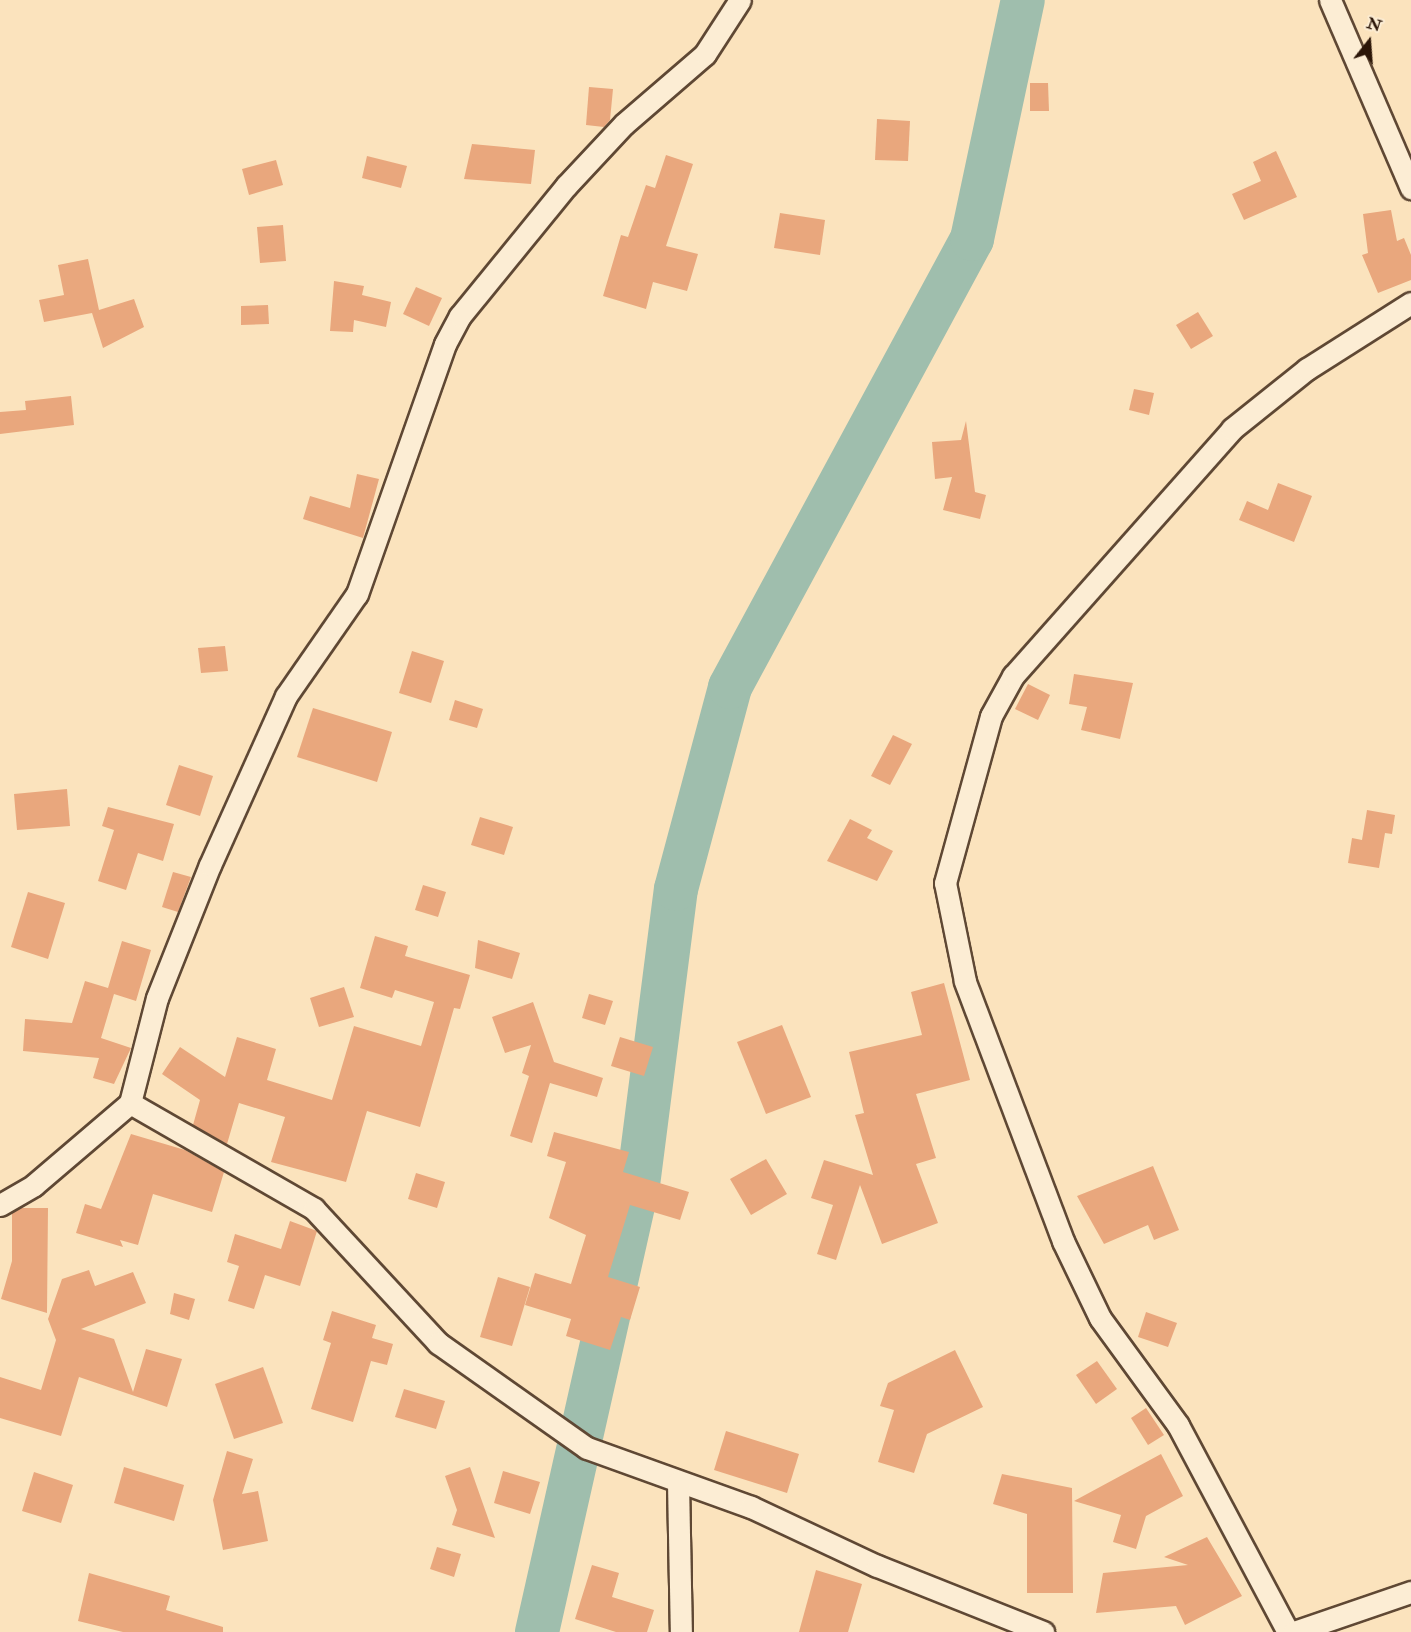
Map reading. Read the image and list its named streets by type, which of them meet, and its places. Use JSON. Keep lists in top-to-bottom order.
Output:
{
  "north": "top"
}
